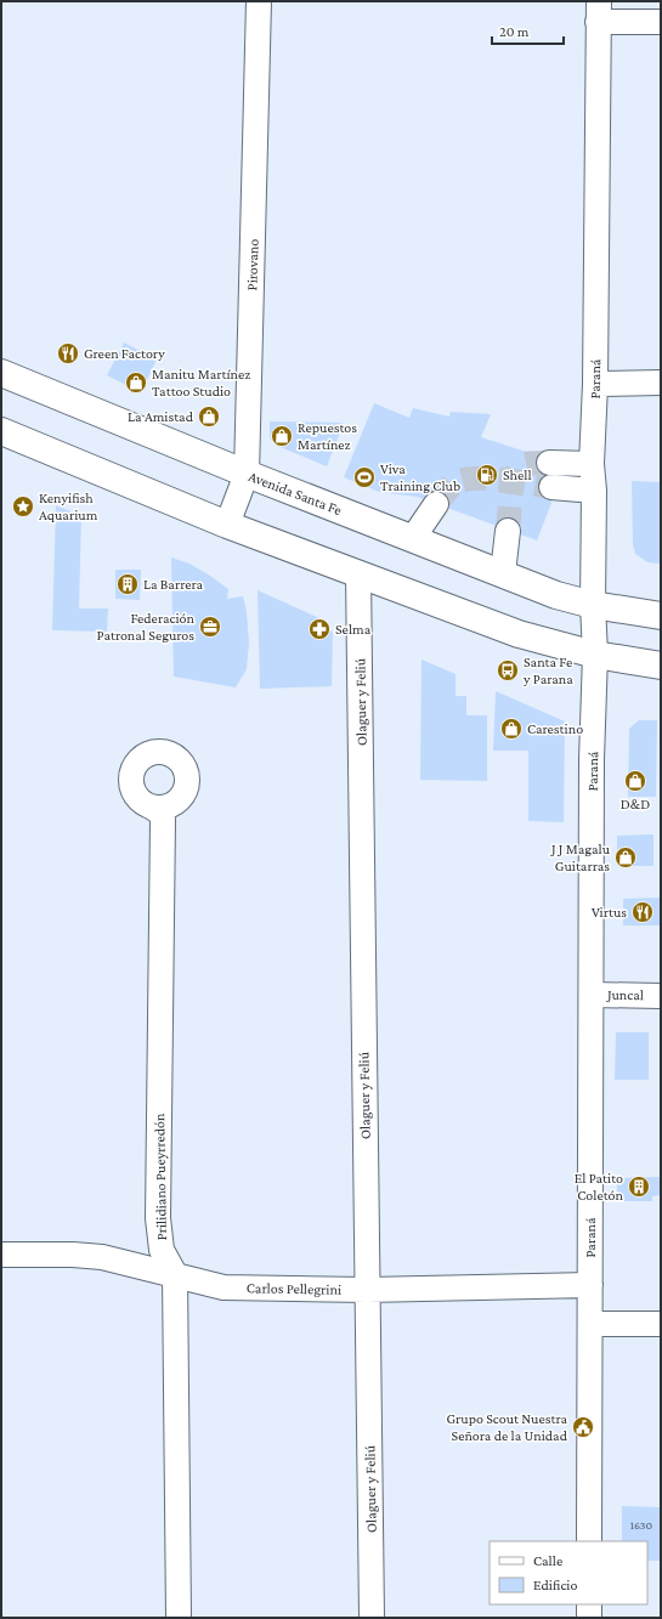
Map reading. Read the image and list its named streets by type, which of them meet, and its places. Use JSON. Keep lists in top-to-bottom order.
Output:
{
  "streets": {
    "main road": ["Avenida Santa Fe"],
    "street": [
      "Pirovano",
      "Paraná",
      "Olaguer y Feliú",
      "Juncal",
      "Prilidiano Pueyrredón",
      "Carlos Pellegrini"
    ]
  },
  "crossings": [
    ["Pirovano", "Avenida Santa Fe"],
    ["Paraná", "Avenida Santa Fe"],
    ["Paraná", "Juncal"],
    ["Paraná", "Carlos Pellegrini"],
    ["Olaguer y Feliú", "Carlos Pellegrini"],
    ["Prilidiano Pueyrredón", "Carlos Pellegrini"]
  ],
  "places": {
    "restaurant": ["Green Factory", "Virtus"],
    "shop": [
      "Manitu Martínez Tattoo Studio",
      "La Amistad",
      "Repuestos Martínez",
      "Carestino",
      "D&D",
      "J J Magalu Guitarras"
    ],
    "fuel station": ["Shell"],
    "sports": ["Viva Training Club"],
    "place": ["Kenyifish Aquarium"],
    "building": ["La Barrera", "El Patito Coletón"],
    "office": ["Federación Patronal Seguros"],
    "pharmacy": ["Selma"],
    "bus stop": ["Santa Fe y Parana"],
    "public building": ["Grupo Scout Nuestra Señora de la Unidad"]
  },
  "house_numbers": ["1630"],
  "legend": ["Calle", "Edificio"],
  "scale_bar": "20 m"
}
